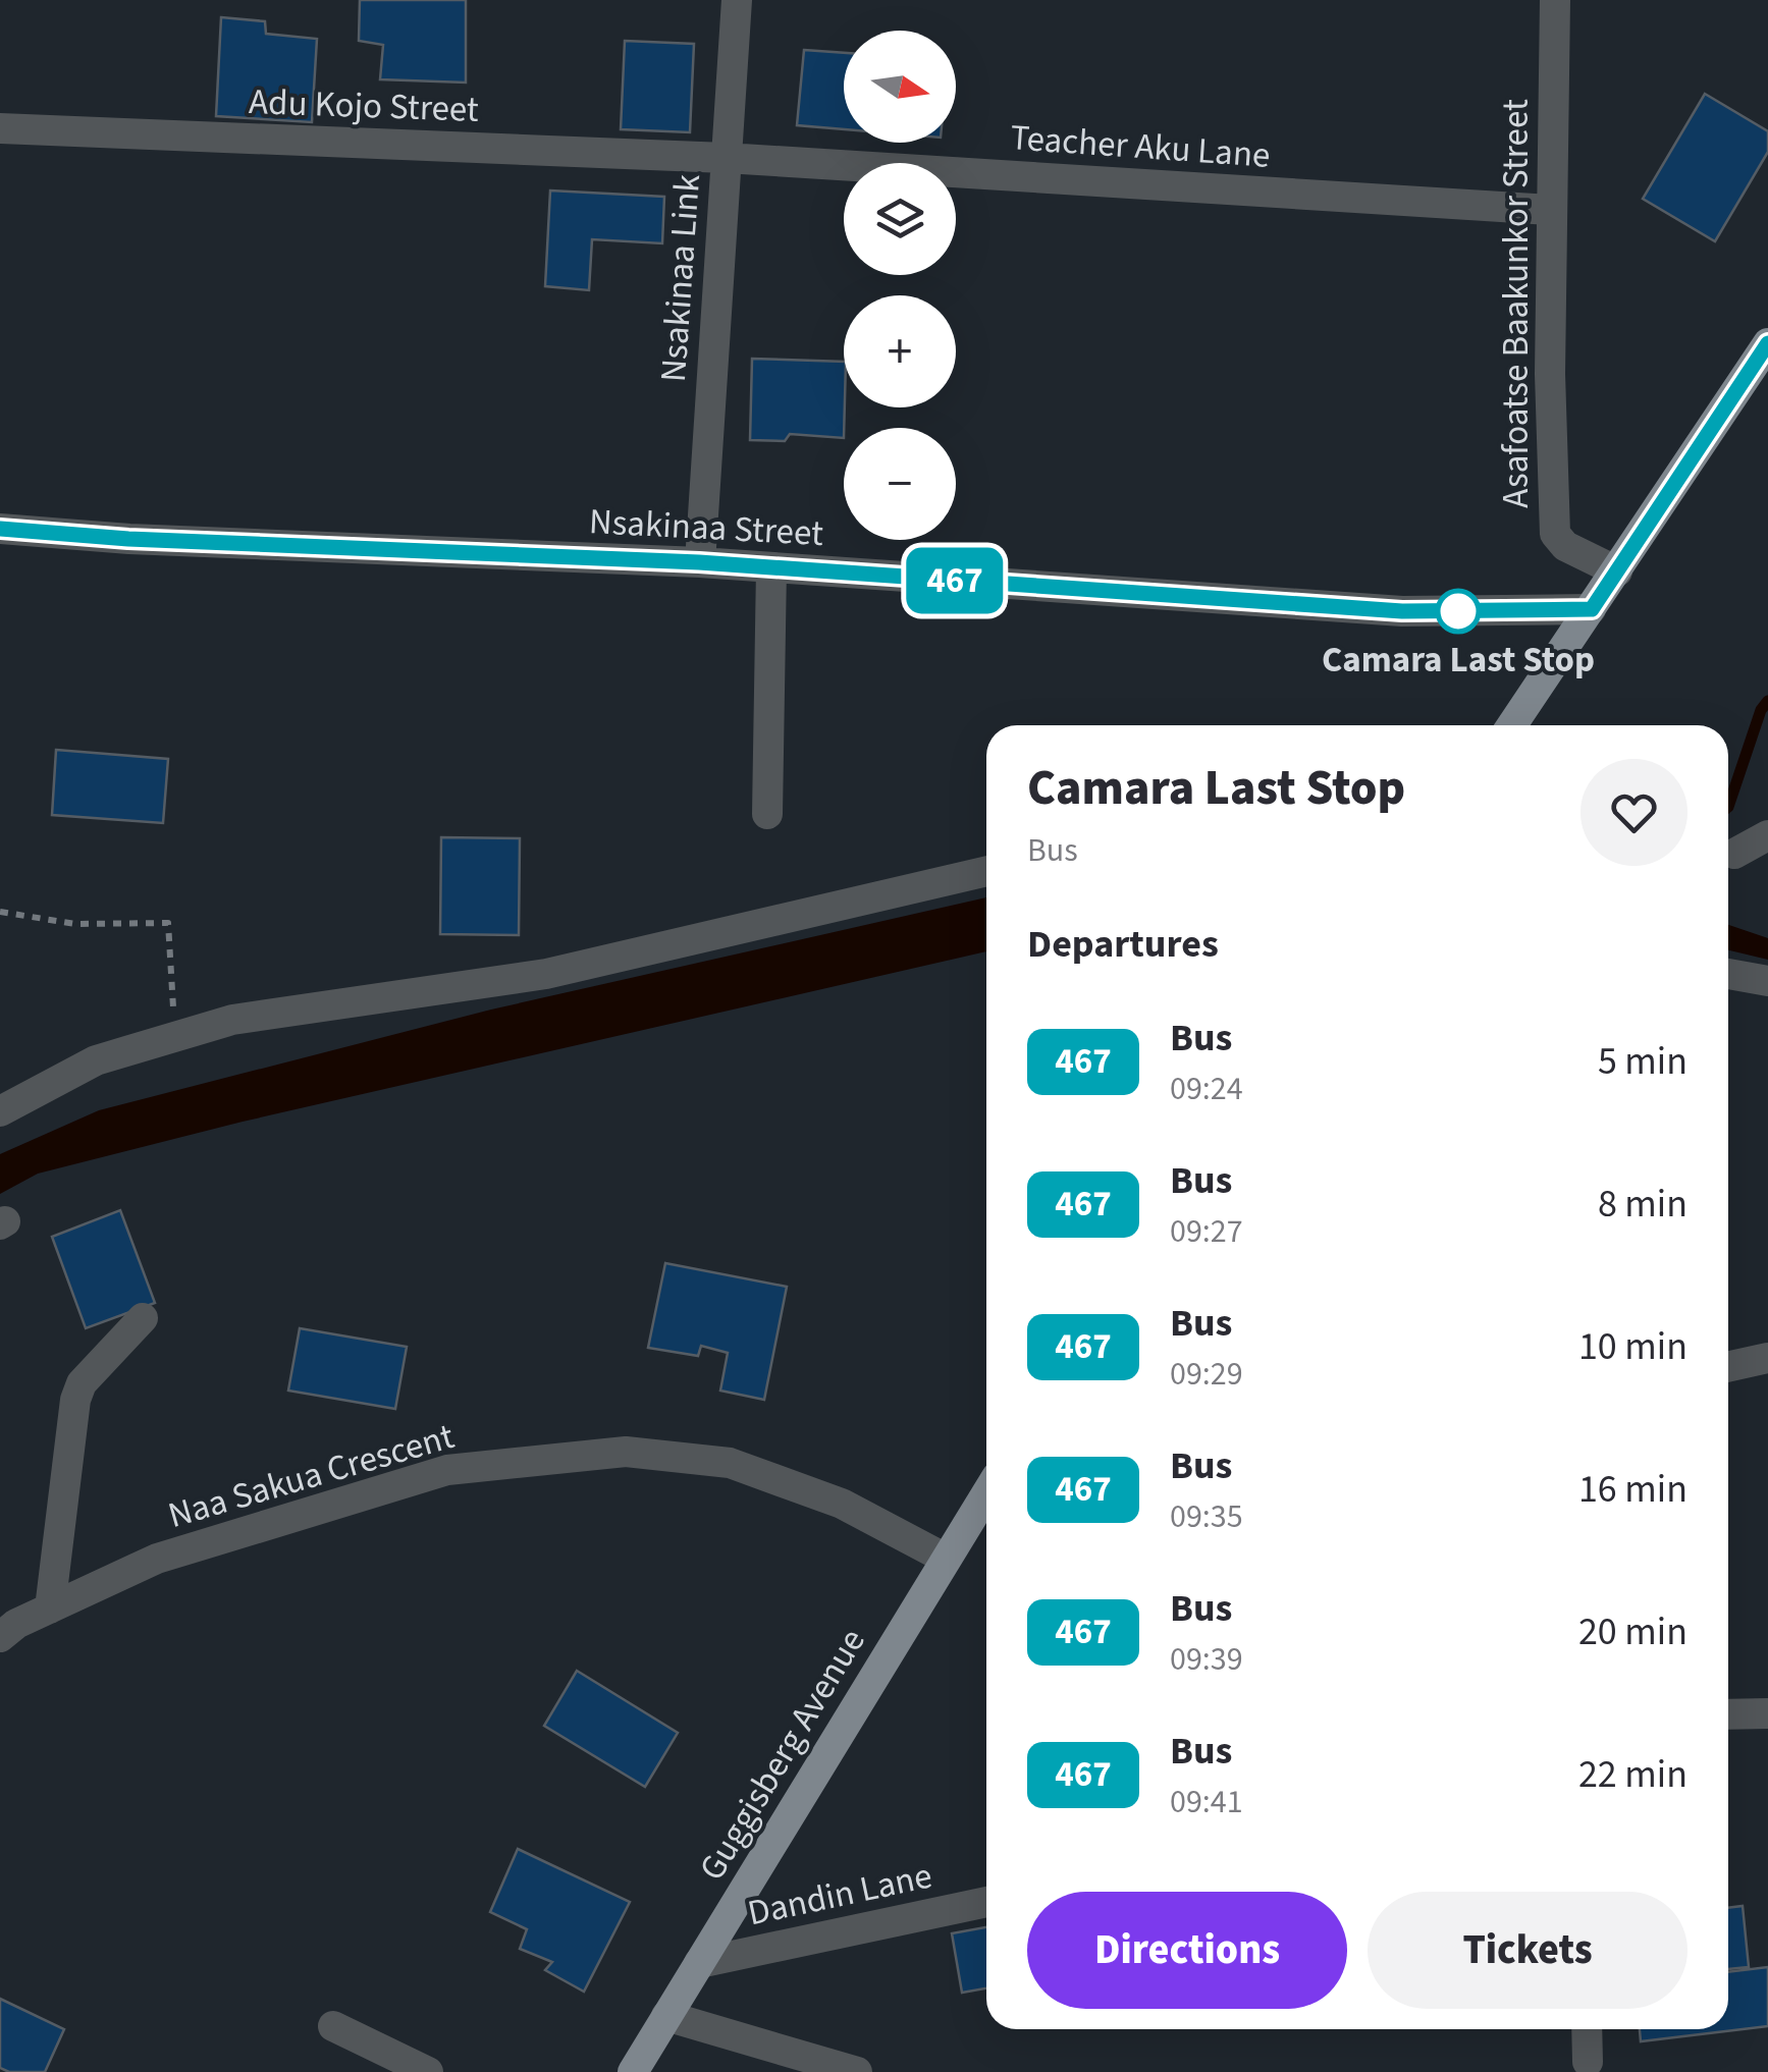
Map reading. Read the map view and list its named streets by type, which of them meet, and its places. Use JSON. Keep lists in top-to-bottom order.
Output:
{
  "streets": {
    "main road": ["Guggisberg Avenue"],
    "street": [
      "Adu Kojo Street",
      "Teacher Aku Lane",
      "Nsakinaa Link",
      "Asafoatse Baakunkor Street",
      "Nsakinaa Street",
      "Naa Sakua Crescent",
      "Dandin Lane"
    ]
  },
  "crossings": [
    ["Adu Kojo Street", "Teacher Aku Lane"],
    ["Adu Kojo Street", "Nsakinaa Link"],
    ["Teacher Aku Lane", "Nsakinaa Link"],
    ["Teacher Aku Lane", "Asafoatse Baakunkor Street"],
    ["Nsakinaa Link", "Nsakinaa Street"],
    ["Naa Sakua Crescent", "Guggisberg Avenue"],
    ["Guggisberg Avenue", "Dandin Lane"]
  ],
  "places": ["Camara Last Stop"],
  "lines": ["bus line 467"],
  "north": "right",
  "page": {
    "on_map": "467",
    "map_buttons": ["+", "−"],
    "heading": [
      ["Camara Last Stop", "Bus"],
      "Departures"
    ],
    "list": [
      {
        "mark": "467",
        "name": "Bus",
        "note": "09:24",
        "value": "5 min"
      },
      {
        "mark": "467",
        "name": "Bus",
        "note": "09:27",
        "value": "8 min"
      },
      {
        "mark": "467",
        "name": "Bus",
        "note": "09:29",
        "value": "10 min"
      },
      {
        "mark": "467",
        "name": "Bus",
        "note": "09:35",
        "value": "16 min"
      },
      {
        "mark": "467",
        "name": "Bus",
        "note": "09:39",
        "value": "20 min"
      },
      {
        "mark": "467",
        "name": "Bus",
        "note": "09:41",
        "value": "22 min"
      }
    ],
    "buttons": ["Directions", "Tickets"]
  }
}
